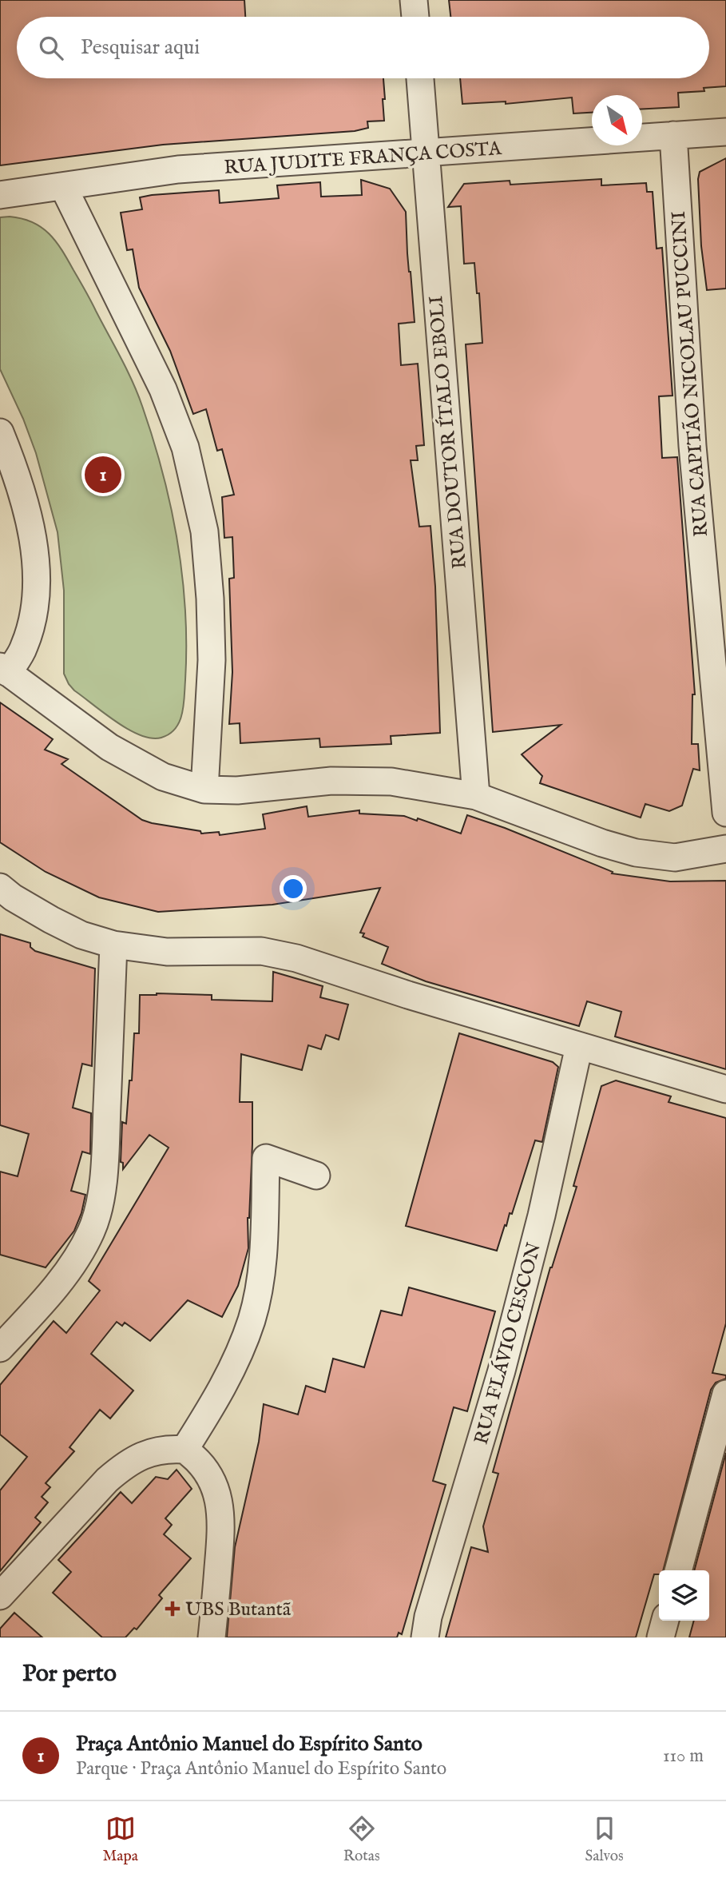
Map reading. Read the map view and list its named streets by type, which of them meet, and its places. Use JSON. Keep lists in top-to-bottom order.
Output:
{
  "streets": {
    "street": [
      "RUA JUDITE FRANÇA COSTA",
      "RUA CAPITÃO NICOLAU PUCCINI",
      "RUA DOUTOR ÍTALO EBOLI",
      "RUA FLÁVIO CESCON"
    ]
  },
  "crossings": [
    ["RUA JUDITE FRANÇA COSTA", "RUA CAPITÃO NICOLAU PUCCINI"],
    ["RUA JUDITE FRANÇA COSTA", "RUA DOUTOR ÍTALO EBOLI"]
  ],
  "places": {
    "health": ["UBS Butantã"]
  },
  "north": "bottom right",
  "page": {
    "search": "Pesquisar aqui",
    "pins": "1",
    "heading": "Por perto",
    "list": [
      {
        "mark": "1",
        "name": "Praça Antônio Manuel do Espírito Santo",
        "note": "Parque · Praça Antônio Manuel do Espírito Santo",
        "value": "110 m"
      }
    ],
    "nav": ["Mapa", "Rotas", "Salvos"]
  }
}
